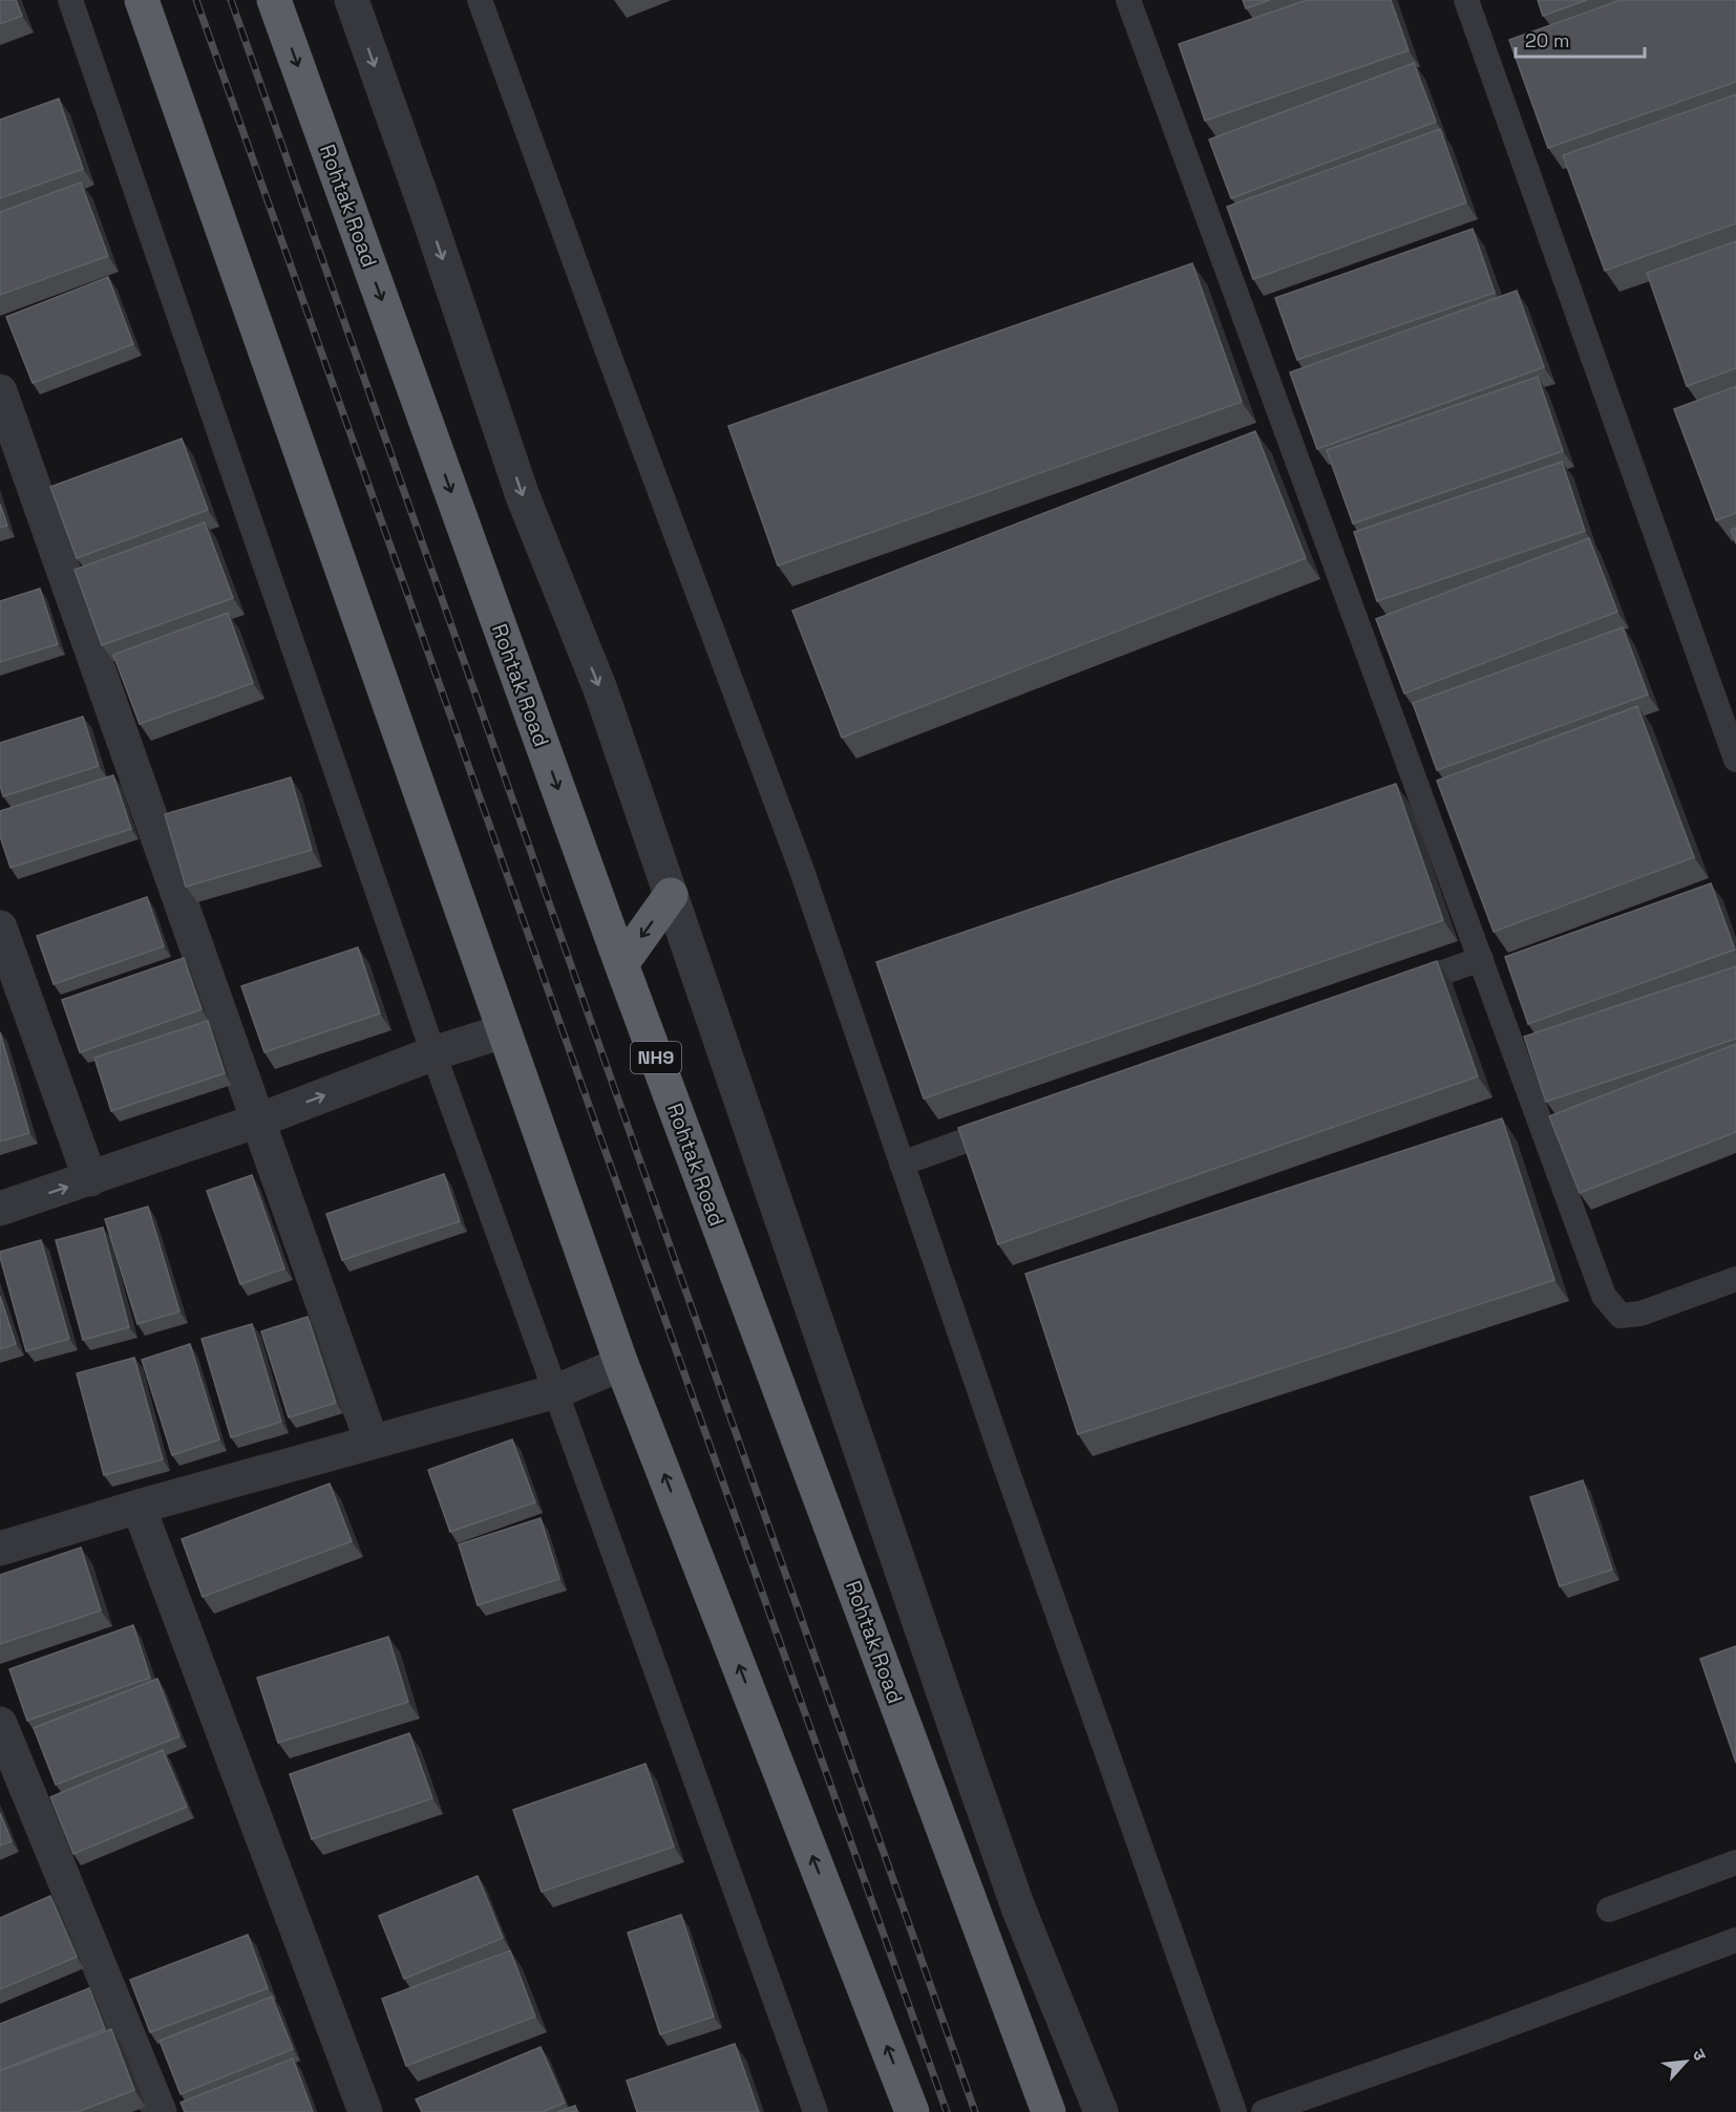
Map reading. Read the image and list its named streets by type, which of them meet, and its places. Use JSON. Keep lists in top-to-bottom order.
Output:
{
  "streets": {
    "highway": ["Rohtak Road", "NH9"]
  },
  "scale_bar": "20 m",
  "north": "top right"
}
